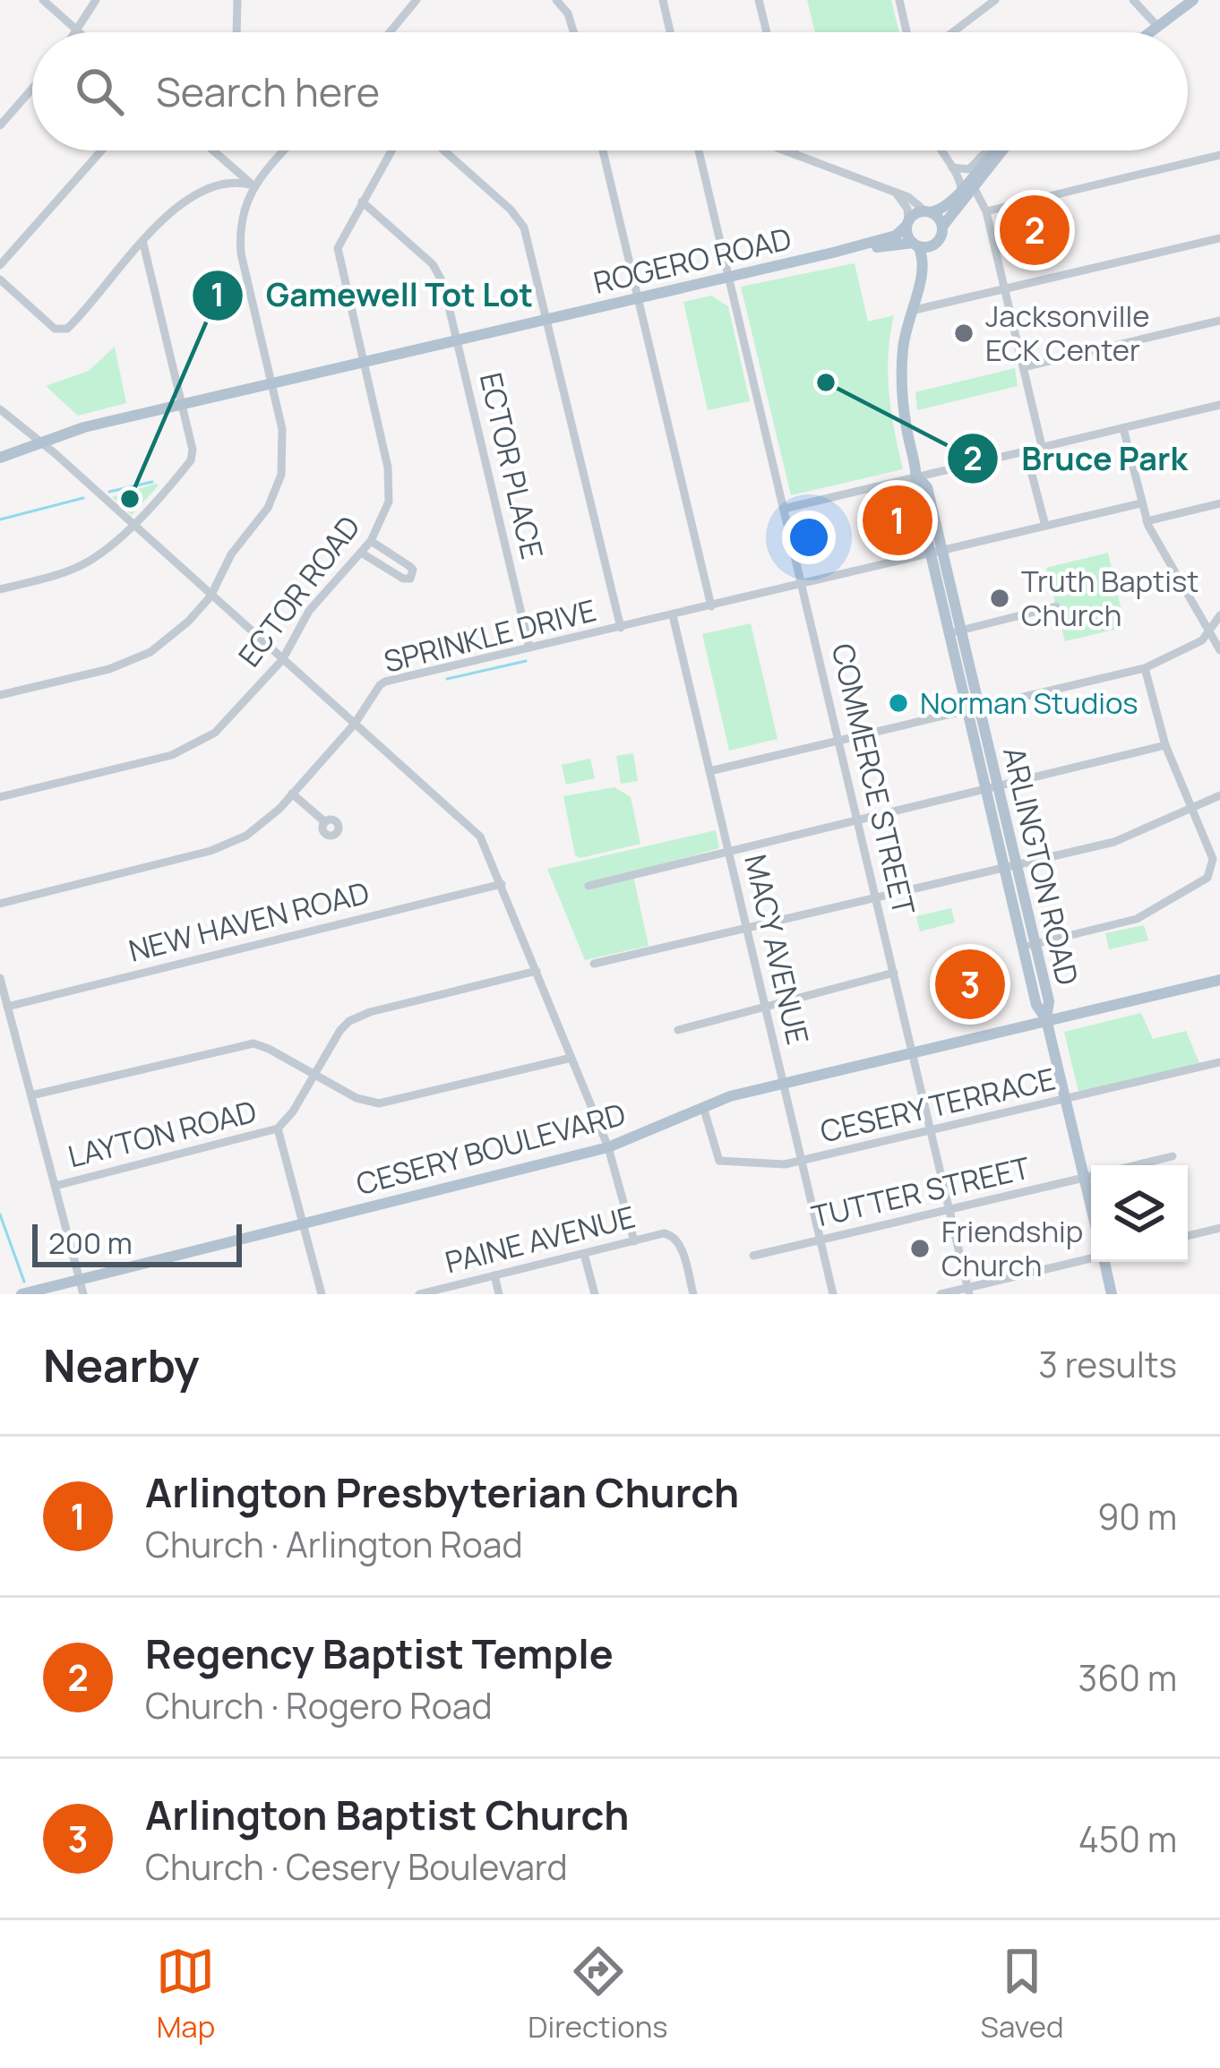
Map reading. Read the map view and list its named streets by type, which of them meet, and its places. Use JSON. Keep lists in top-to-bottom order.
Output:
{
  "streets": {
    "main road": ["ROGERO ROAD", "ARLINGTON ROAD", "CESERY BOULEVARD"],
    "street": [
      "ECTOR PLACE",
      "ECTOR ROAD",
      "SPRINKLE DRIVE",
      "COMMERCE STREET",
      "NEW HAVEN ROAD",
      "MACY AVENUE",
      "CESERY TERRACE",
      "LAYTON ROAD",
      "TUTTER STREET",
      "PAINE AVENUE"
    ]
  },
  "crossings": [
    ["ROGERO ROAD", "ECTOR PLACE"],
    ["ROGERO ROAD", "ECTOR ROAD"],
    ["ROGERO ROAD", "COMMERCE STREET"],
    ["ROGERO ROAD", "ARLINGTON ROAD"],
    ["ECTOR PLACE", "ECTOR ROAD"],
    ["ECTOR PLACE", "SPRINKLE DRIVE"],
    ["SPRINKLE DRIVE", "COMMERCE STREET"],
    ["SPRINKLE DRIVE", "ARLINGTON ROAD"],
    ["SPRINKLE DRIVE", "MACY AVENUE"],
    ["COMMERCE STREET", "CESERY TERRACE"],
    ["COMMERCE STREET", "CESERY BOULEVARD"],
    ["COMMERCE STREET", "TUTTER STREET"],
    ["ARLINGTON ROAD", "CESERY TERRACE"],
    ["ARLINGTON ROAD", "CESERY BOULEVARD"],
    ["ARLINGTON ROAD", "TUTTER STREET"],
    ["MACY AVENUE", "CESERY TERRACE"],
    ["MACY AVENUE", "CESERY BOULEVARD"],
    ["MACY AVENUE", "TUTTER STREET"],
    ["CESERY TERRACE", "CESERY BOULEVARD"]
  ],
  "places": [
    "Jacksonville ECK Center",
    "Bruce Park",
    "Gamewell Tot Lot",
    "Truth Baptist Church",
    "Norman Studios",
    "Friendship Church"
  ],
  "scale_bar": "200 m",
  "page": {
    "search": "Search here",
    "pins": ["2", "1", "3"],
    "scale": "200 m",
    "heading": ["Nearby", "3 results"],
    "list": [
      {
        "mark": "1",
        "name": "Arlington Presbyterian Church",
        "note": "Church · Arlington Road",
        "value": "90 m"
      },
      {
        "mark": "2",
        "name": "Regency Baptist Temple",
        "note": "Church · Rogero Road",
        "value": "360 m"
      },
      {
        "mark": "3",
        "name": "Arlington Baptist Church",
        "note": "Church · Cesery Boulevard",
        "value": "450 m"
      }
    ],
    "nav": ["Map", "Directions", "Saved"]
  }
}
